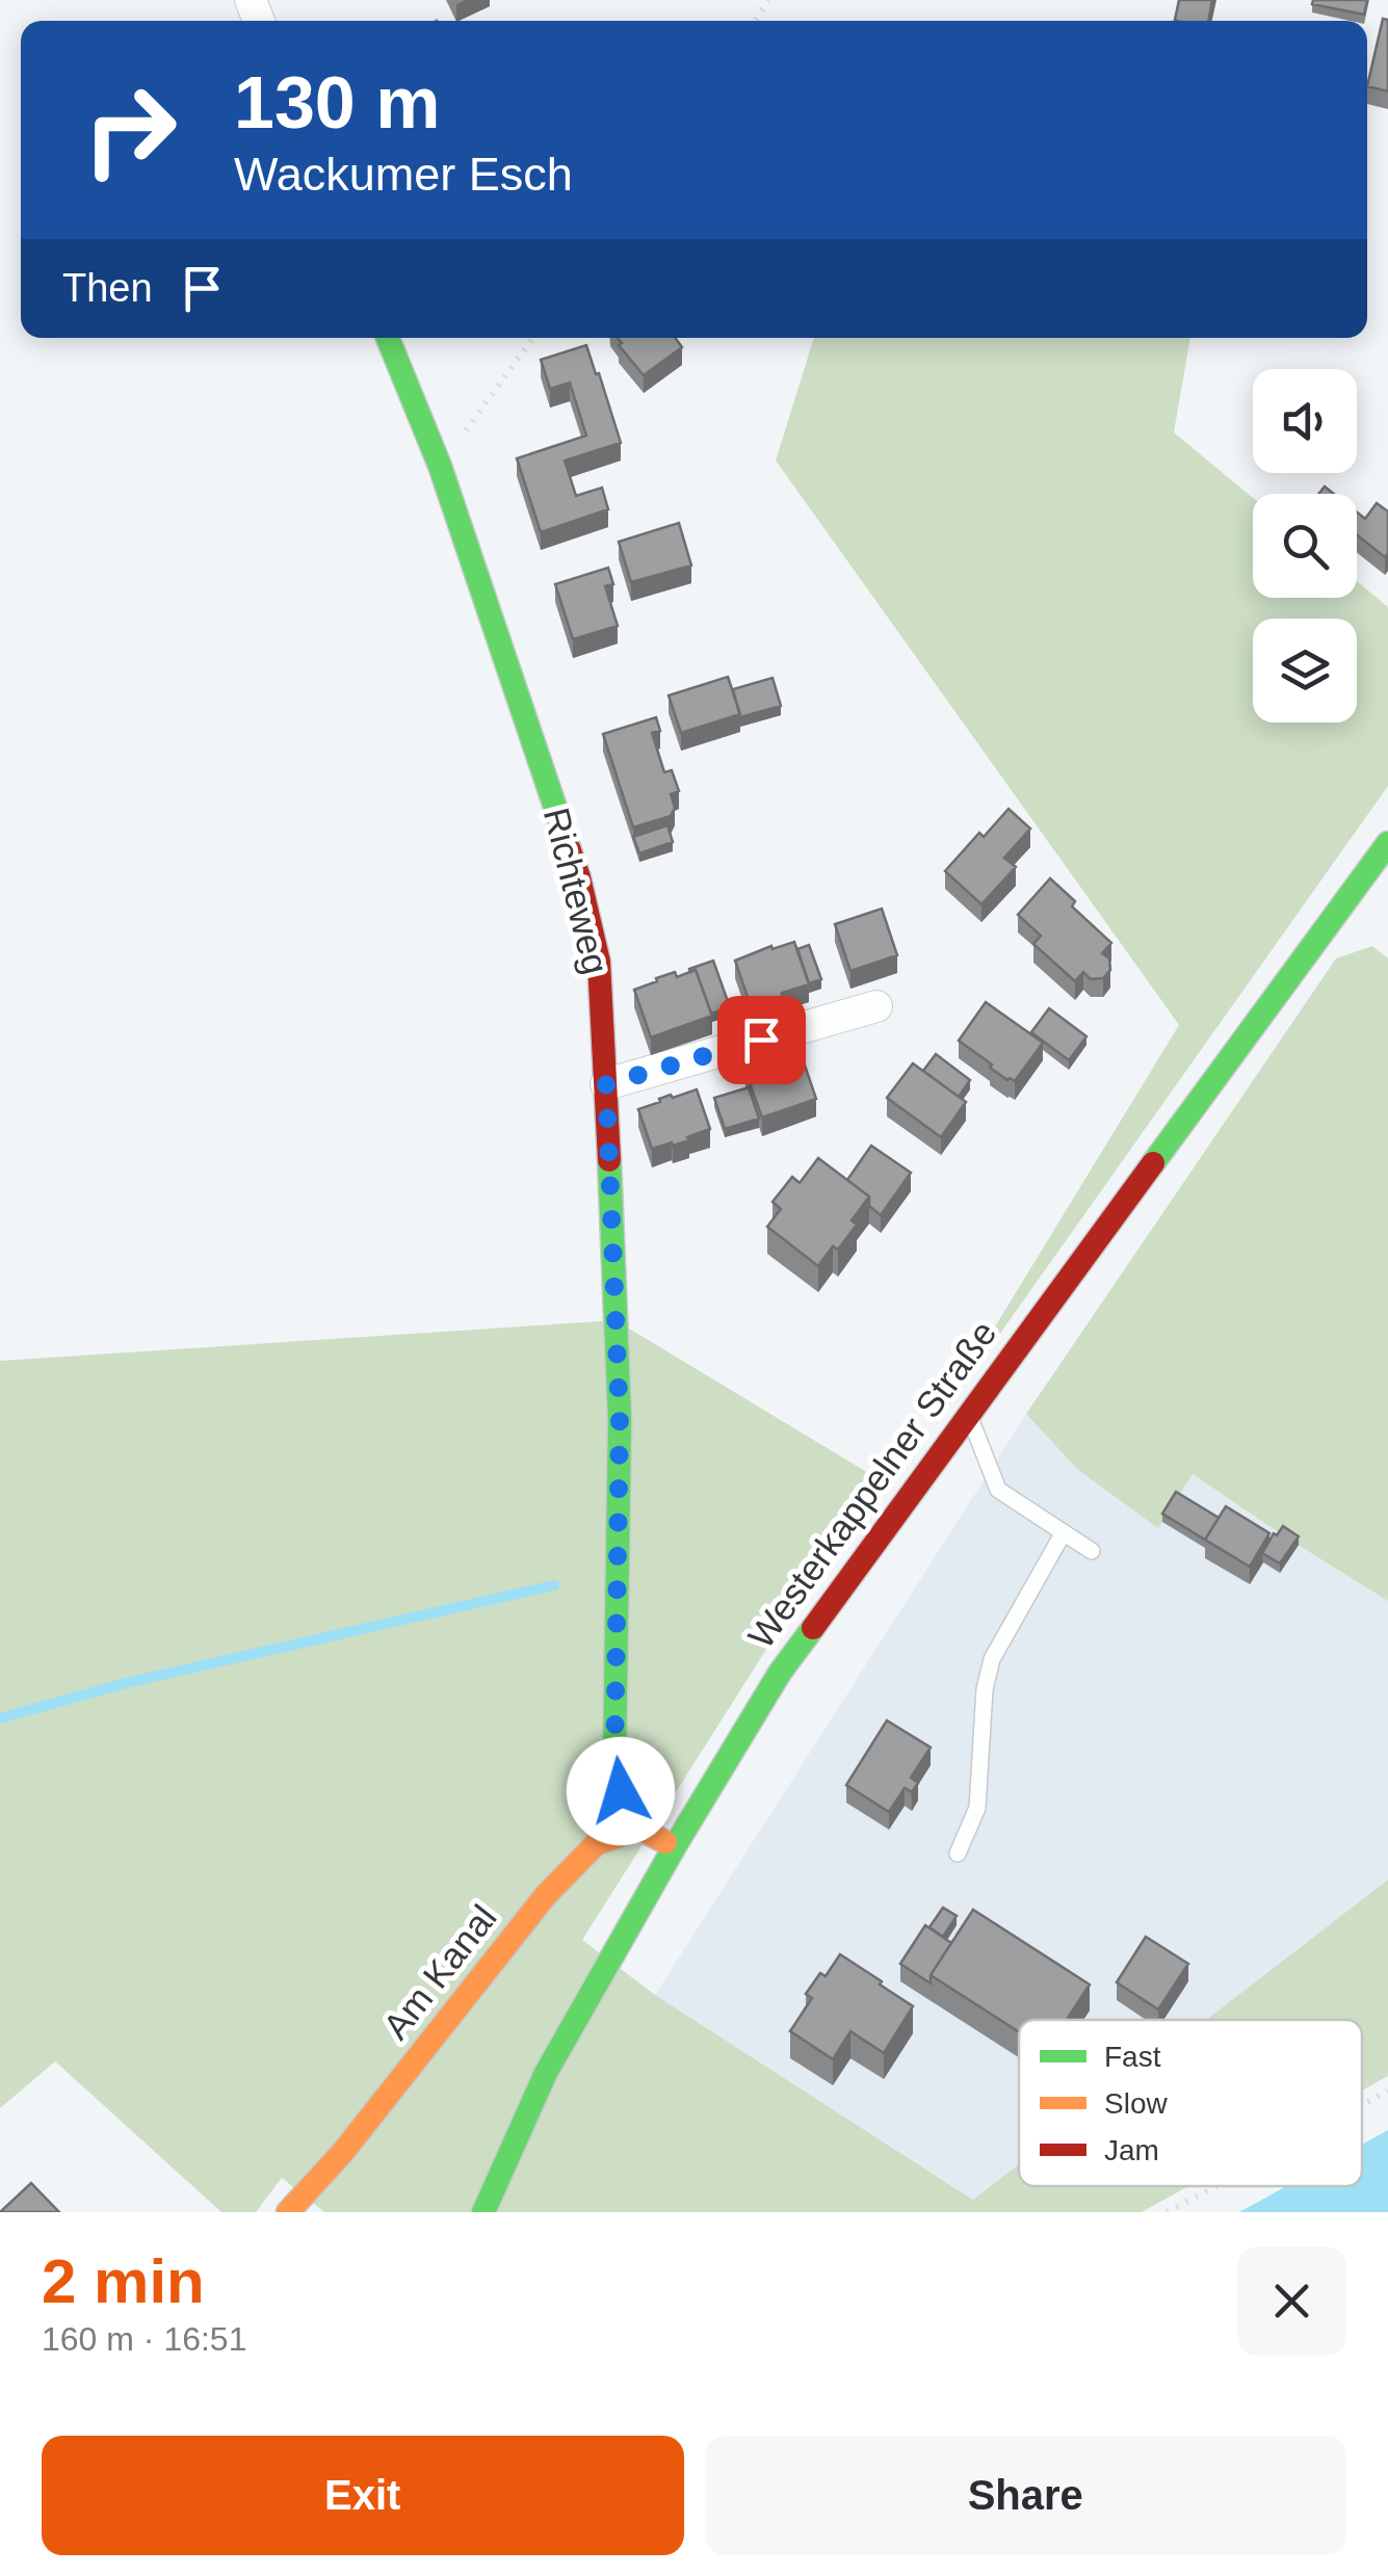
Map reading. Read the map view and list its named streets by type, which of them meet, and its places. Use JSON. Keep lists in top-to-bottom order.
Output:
{
  "streets": {
    "street": ["Richteweg", "Westerkappelner Straße", "Am Kanal"]
  },
  "crossings": [
    ["Richteweg", "Am Kanal"]
  ],
  "legend": ["Fast", "Slow", "Jam"],
  "page": {
    "turn": ["130 m", "Wackumer Esch"],
    "then": "Then",
    "heading": ["2 min", "160 m · 16:51"],
    "buttons": ["Exit", "Share"]
  }
}
